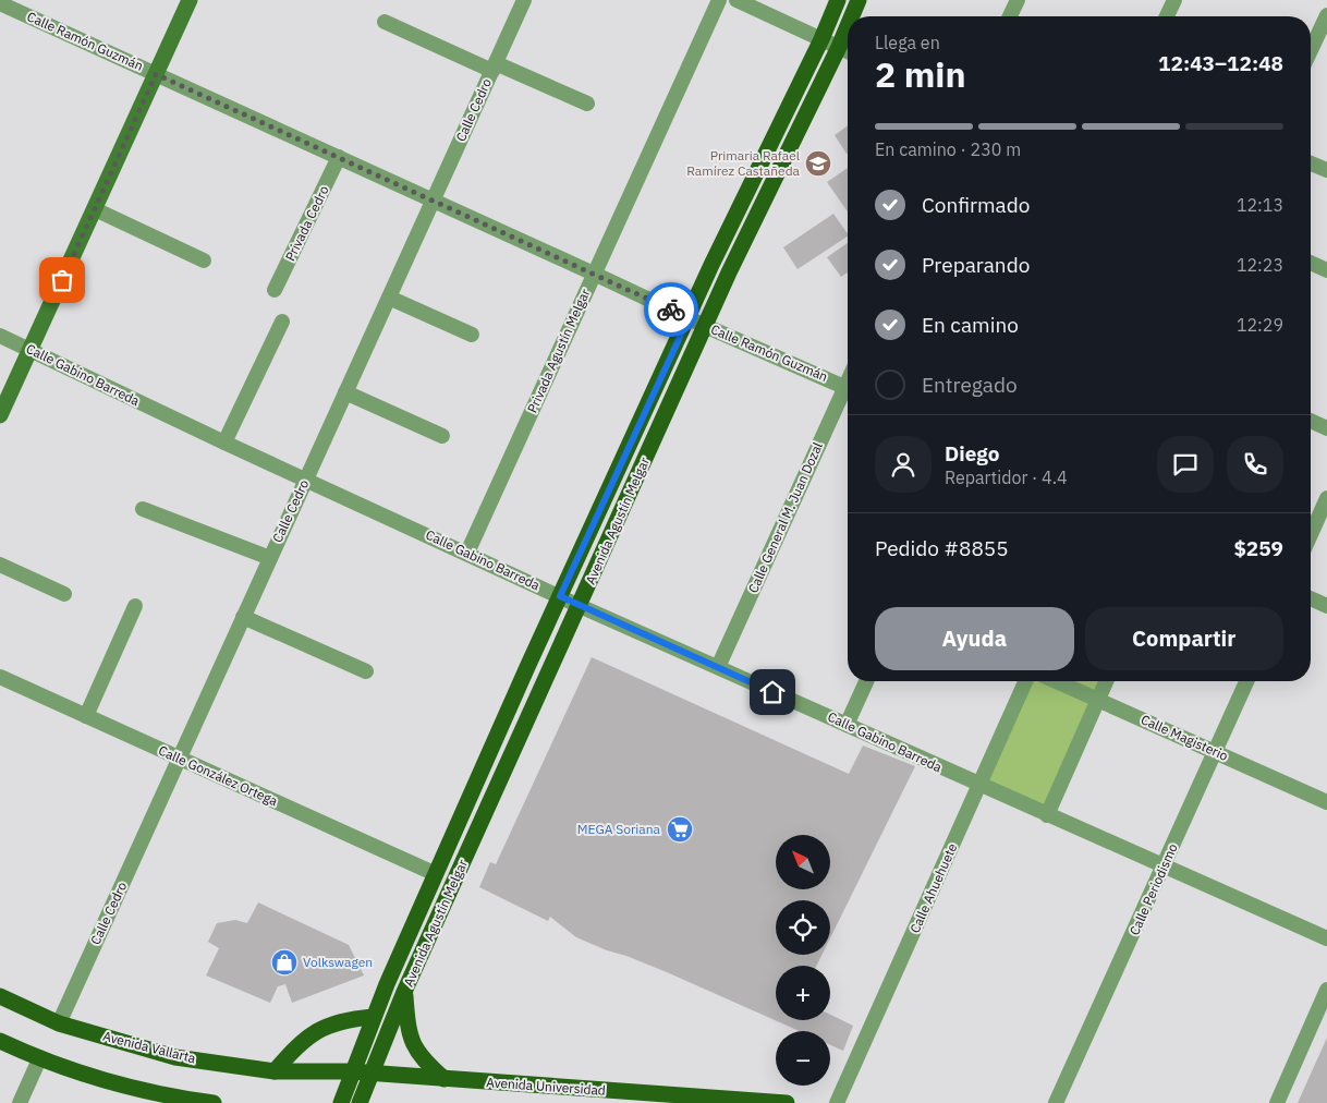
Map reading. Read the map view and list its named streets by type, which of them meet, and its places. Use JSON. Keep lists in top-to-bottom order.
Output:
{
  "streets": {
    "main road": ["Avenida Agustín Melgar", "Avenida Vallarta", "Avenida Universidad"],
    "street": [
      "Calle Ramón Guzmán",
      "Calle Cedro",
      "Privada Cedro",
      "Privada Agustín Melgar",
      "Calle Gabino Barreda",
      "Calle General M. Juan Dozal",
      "Calle Magisterio",
      "Calle González Ortega",
      "Calle Ahuehuete",
      "Calle Periodismo"
    ]
  },
  "crossings": [
    ["Calle Ramón Guzmán", "Calle Cedro"],
    ["Calle Ramón Guzmán", "Privada Cedro"],
    ["Calle Ramón Guzmán", "Privada Agustín Melgar"],
    ["Calle Ramón Guzmán", "Avenida Agustín Melgar"],
    ["Calle Cedro", "Calle Gabino Barreda"],
    ["Calle Cedro", "Calle González Ortega"],
    ["Calle Cedro", "Avenida Vallarta"],
    ["Privada Agustín Melgar", "Calle Gabino Barreda"],
    ["Calle Gabino Barreda", "Calle General M. Juan Dozal"],
    ["Calle Gabino Barreda", "Avenida Agustín Melgar"],
    ["Calle Gabino Barreda", "Calle Ahuehuete"],
    ["Calle Gabino Barreda", "Calle Periodismo"],
    ["Avenida Agustín Melgar", "Calle González Ortega"],
    ["Avenida Agustín Melgar", "Avenida Vallarta"],
    ["Avenida Agustín Melgar", "Avenida Universidad"],
    ["Calle Magisterio", "Calle Periodismo"],
    ["Avenida Vallarta", "Avenida Universidad"]
  ],
  "places": {
    "school or university": ["Primaria Rafael Ramírez Castañeda"],
    "supermarket": ["MEGA Soriana"],
    "shop": ["Volkswagen"]
  },
  "north": "top left",
  "page": {
    "heading": ["2 min", "Llega en", "12:43–12:48"],
    "panel": [
      "Diego",
      "Repartidor · 4.4",
      "Pedido #8855",
      "$259"
    ],
    "bar": "En camino · 230 m",
    "list": [
      ["Confirmado", "12:13"],
      ["Preparando", "12:23"],
      ["En camino", "12:29"],
      "Entregado"
    ],
    "buttons": ["Ayuda", "Compartir"],
    "map_buttons": ["+", "−"]
  }
}
